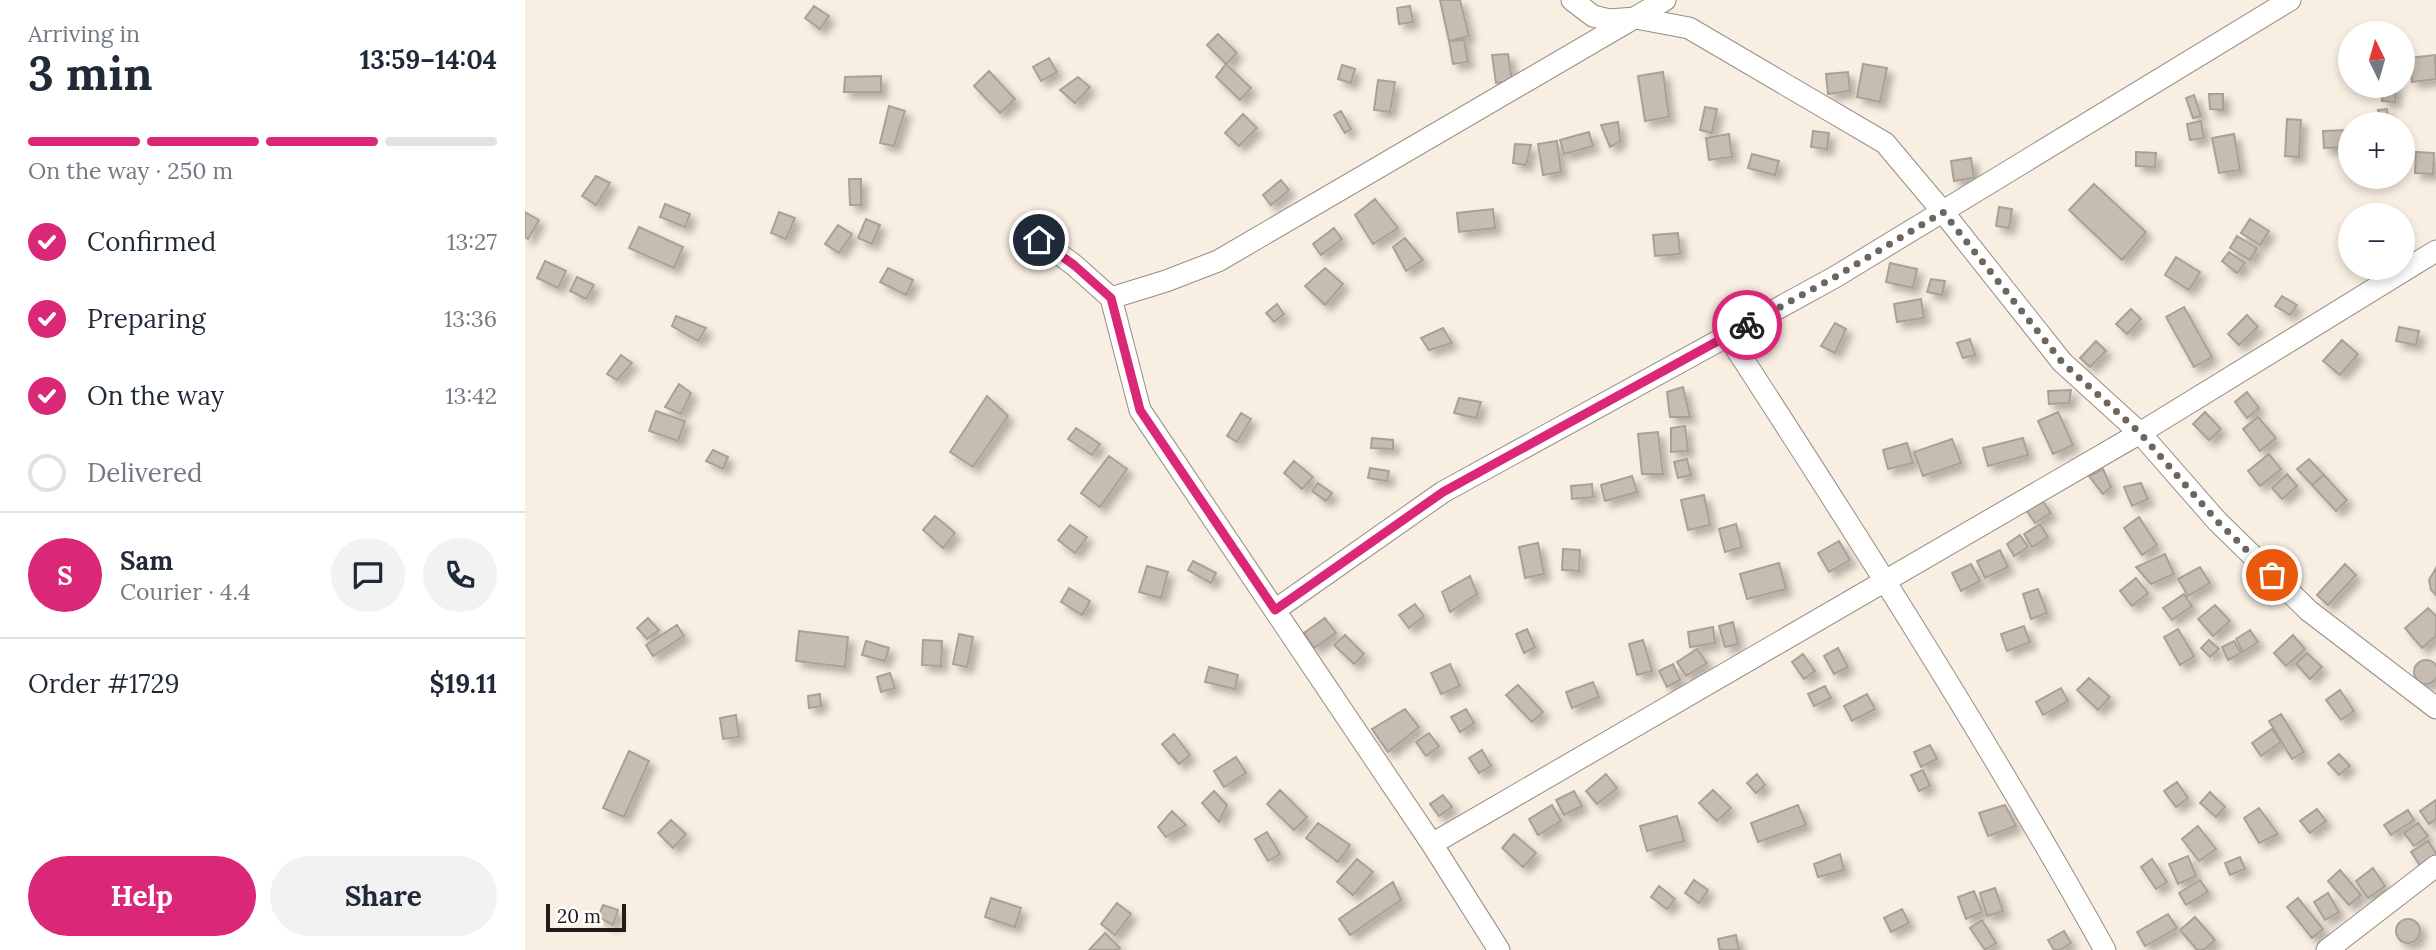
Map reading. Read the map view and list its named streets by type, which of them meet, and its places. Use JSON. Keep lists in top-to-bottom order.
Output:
{
  "scale_bar": "20 m",
  "north": "top",
  "page": {
    "heading": ["3 min", "Arriving in", "13:59–14:04"],
    "panel": [
      "Sam",
      "Courier · 4.4",
      "Order #1729",
      "$19.11"
    ],
    "map_buttons": ["+", "−"],
    "bar": "On the way · 250 m",
    "list": [
      ["Confirmed", "13:27"],
      ["Preparing", "13:36"],
      ["On the way", "13:42"],
      "Delivered"
    ],
    "round": "S",
    "buttons": ["Help", "Share"],
    "scale": "20 m"
  }
}
